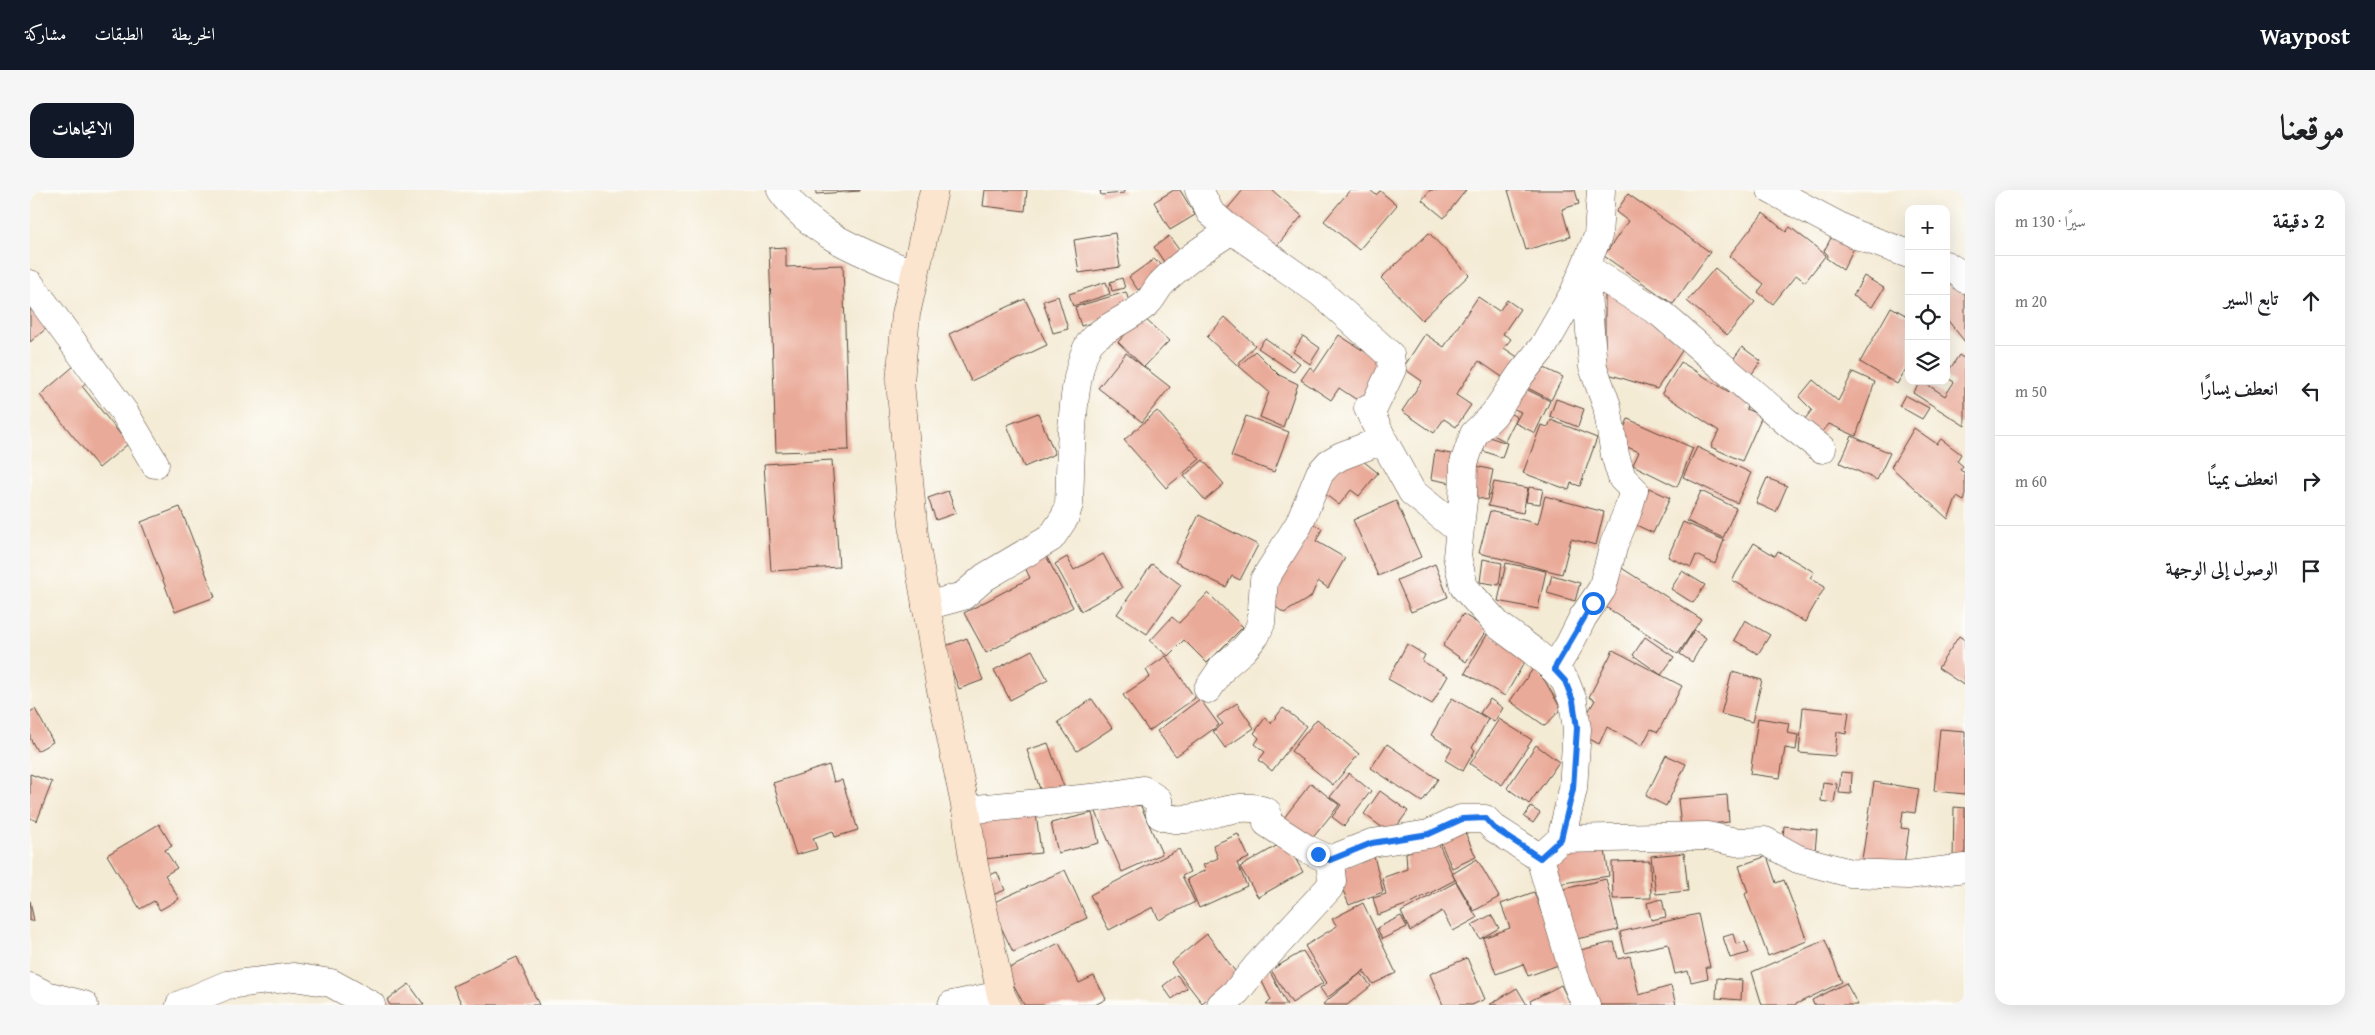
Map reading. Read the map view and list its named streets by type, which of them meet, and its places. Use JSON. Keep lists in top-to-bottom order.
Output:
{
  "page": {
    "header": "Waypost",
    "nav": ["الخريطة", "الطبقات", "مشاركة"],
    "title": "موقعنا",
    "buttons": "الاتجاهات",
    "heading": ["2 دقيقة", "سيرًا · 130 m"],
    "map_buttons": ["+", "−"],
    "list": [
      ["تابع السير", "20 m"],
      ["انعطف يسارًا", "50 m"],
      ["انعطف يمينًا", "60 m"],
      "الوصول إلى الوجهة"
    ]
  }
}
